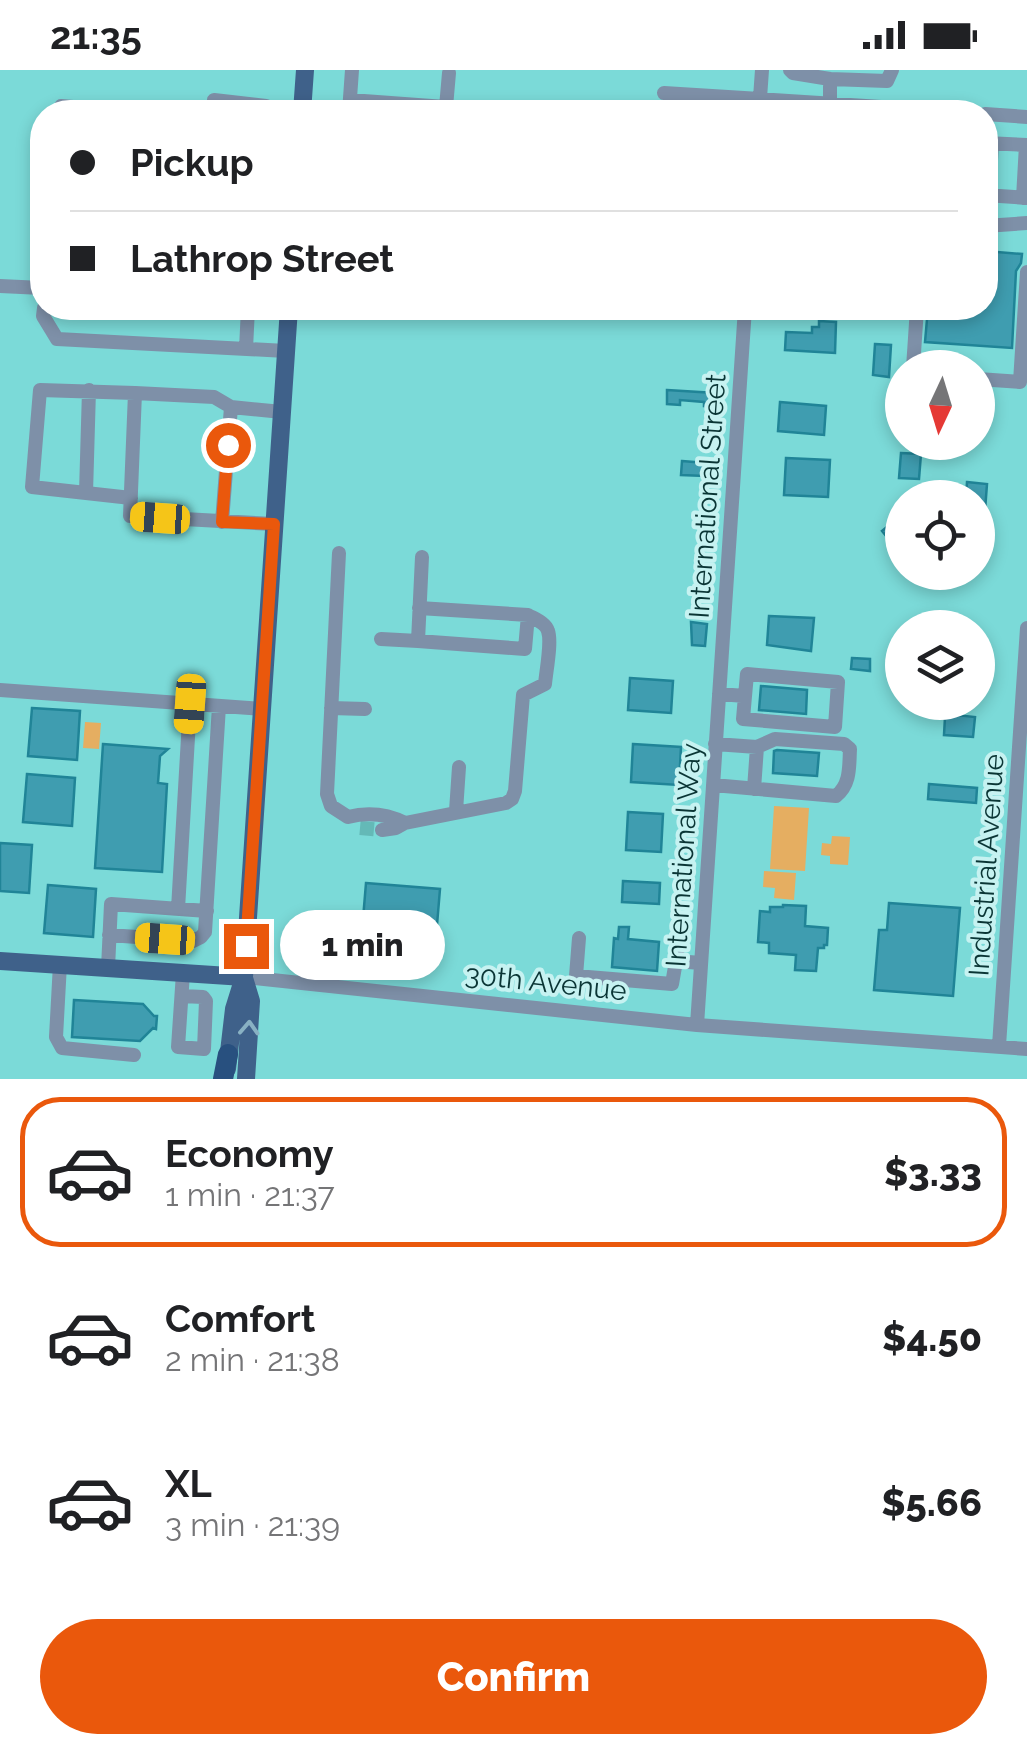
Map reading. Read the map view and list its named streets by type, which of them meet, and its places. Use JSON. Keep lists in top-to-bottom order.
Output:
{
  "streets": {
    "main road": ["30th Avenue"],
    "street": ["International Street", "International Way", "Industrial Avenue"]
  },
  "crossings": [
    ["International Street", "International Way"],
    ["International Way", "30th Avenue"],
    ["Industrial Avenue", "30th Avenue"]
  ],
  "north": "bottom",
  "page": {
    "status": "21:35",
    "banner": ["Pickup", "Lathrop Street"],
    "bubble": "1 min",
    "list": [
      {
        "name": "Economy",
        "note": "1 min · 21:37",
        "value": "$3.33"
      },
      {
        "name": "Comfort",
        "note": "2 min · 21:38",
        "value": "$4.50"
      },
      {
        "name": "XL",
        "note": "3 min · 21:39",
        "value": "$5.66"
      }
    ],
    "buttons": "Confirm"
  }
}
